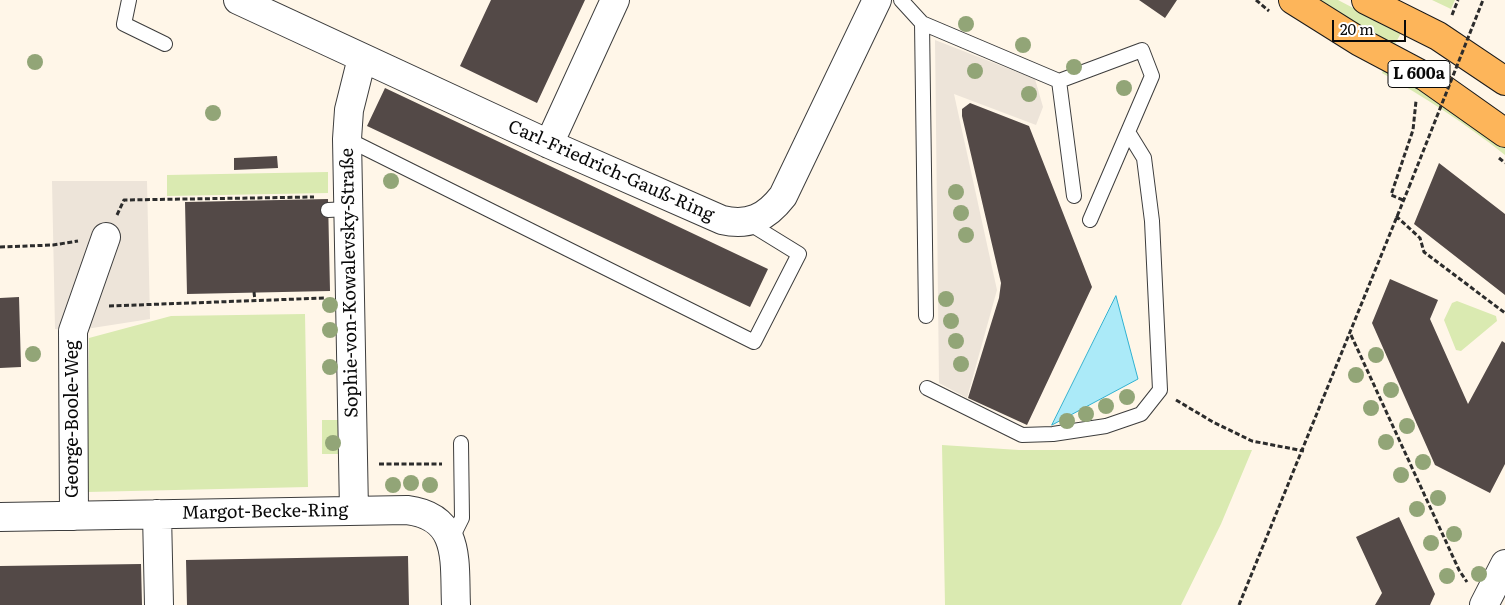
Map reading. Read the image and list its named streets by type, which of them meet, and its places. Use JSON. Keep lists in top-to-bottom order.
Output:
{
  "streets": {
    "main road": ["L 600a"],
    "street": [
      "Carl-Friedrich-Gauß-Ring",
      "Sophie-von-Kowalevsky-Straße",
      "George-Boole-Weg",
      "Margot-Becke-Ring"
    ]
  },
  "crossings": [
    ["Carl-Friedrich-Gauß-Ring", "Sophie-von-Kowalevsky-Straße"],
    ["Sophie-von-Kowalevsky-Straße", "Margot-Becke-Ring"],
    ["George-Boole-Weg", "Margot-Becke-Ring"]
  ],
  "scale_bar": "20 m"
}
